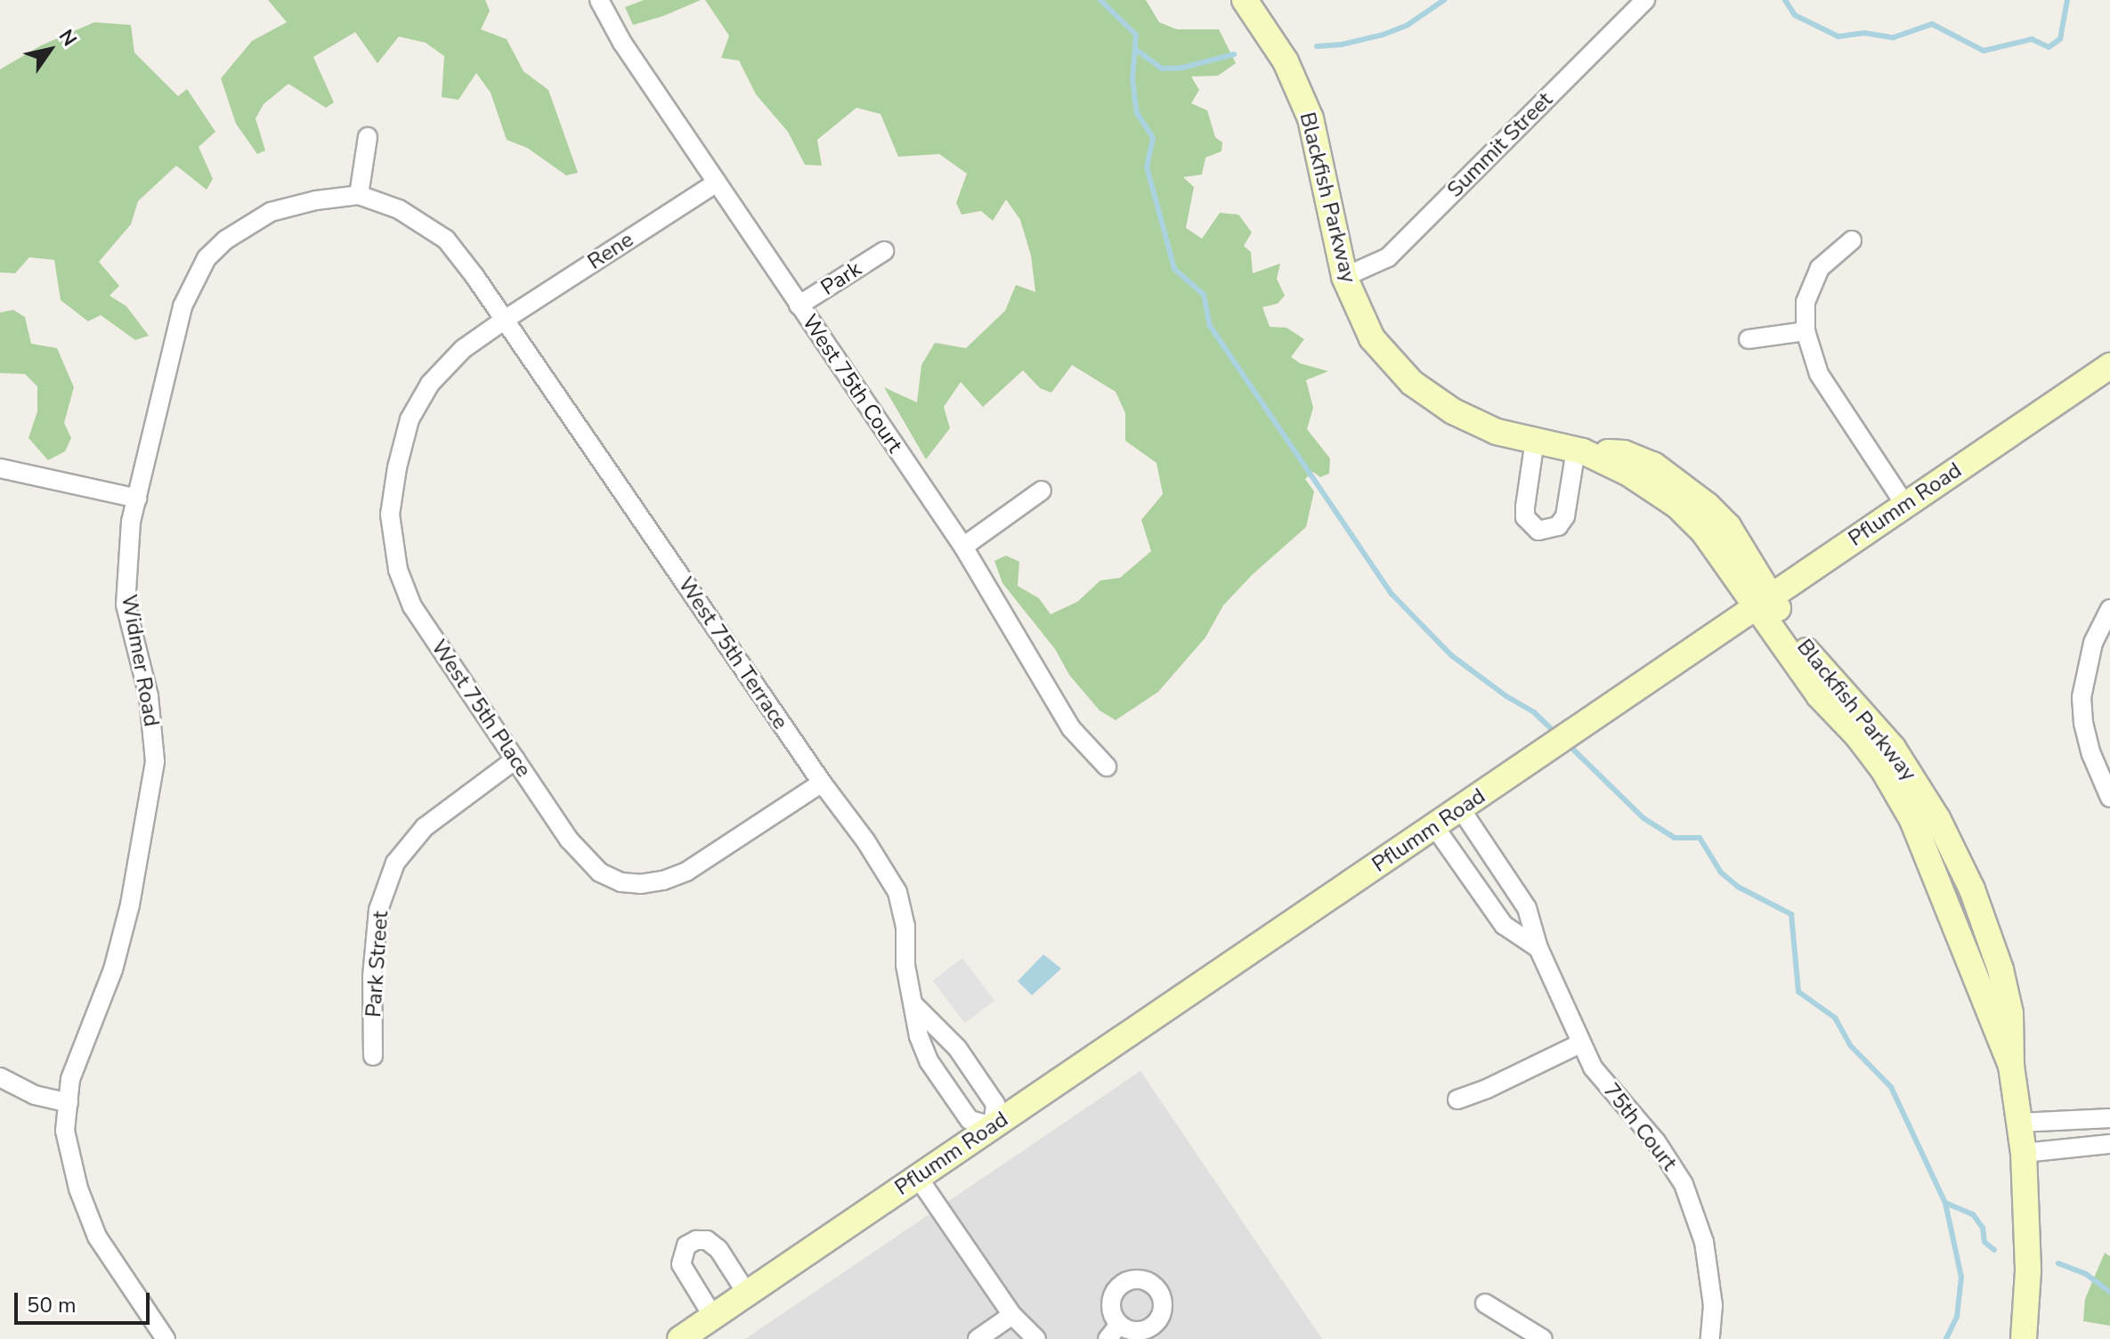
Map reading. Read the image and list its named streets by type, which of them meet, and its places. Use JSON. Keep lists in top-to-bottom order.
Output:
{
  "streets": {
    "main road": ["Blackfish Parkway", "Pflumm Road"],
    "street": [
      "Summit Street",
      "Rene",
      "Park",
      "West 75th Court",
      "West 75th Terrace",
      "Widmer Road",
      "West 75th Place",
      "Park Street",
      "75th Court"
    ]
  },
  "crossings": [
    ["Summit Street", "Blackfish Parkway"],
    ["Blackfish Parkway", "Pflumm Road"],
    ["Rene", "West 75th Court"],
    ["Rene", "West 75th Terrace"],
    ["Rene", "Widmer Road"],
    ["Rene", "West 75th Place"],
    ["Park", "West 75th Court"],
    ["Pflumm Road", "West 75th Terrace"],
    ["Pflumm Road", "75th Court"],
    ["West 75th Terrace", "Widmer Road"],
    ["West 75th Terrace", "West 75th Place"],
    ["Widmer Road", "West 75th Place"],
    ["West 75th Place", "Park Street"]
  ],
  "scale_bar": "50 m",
  "north": "top right"
}
